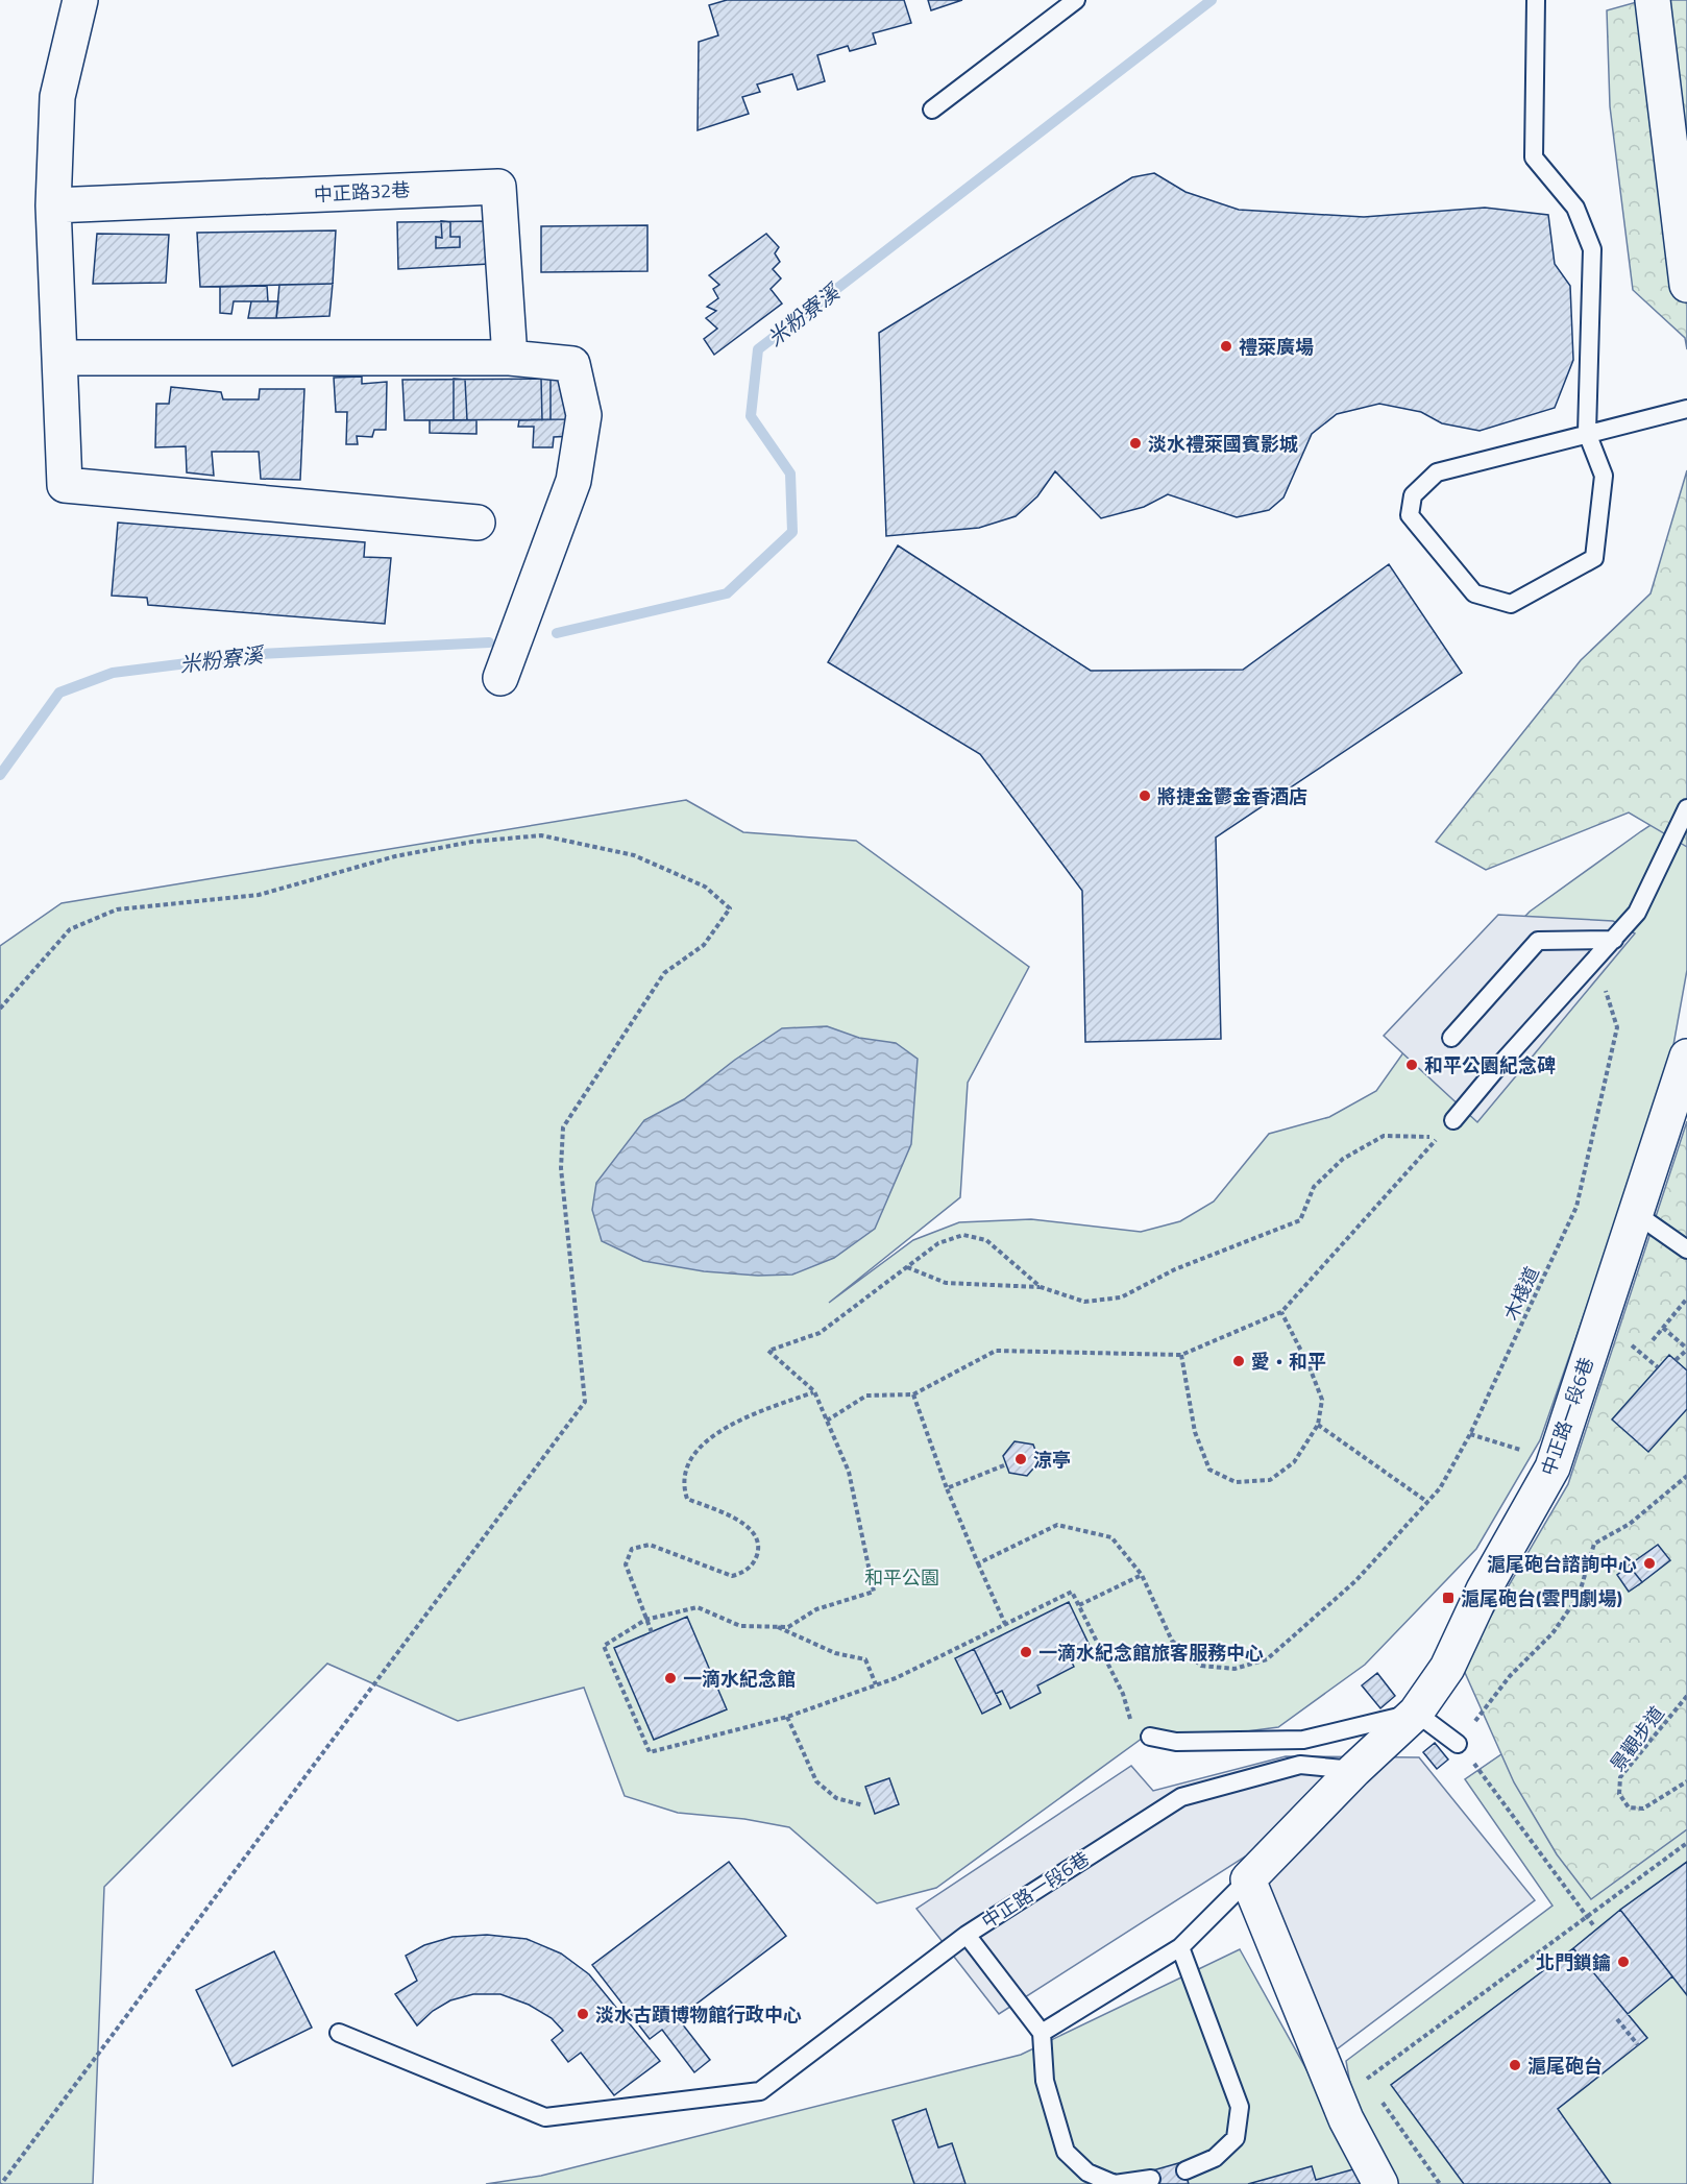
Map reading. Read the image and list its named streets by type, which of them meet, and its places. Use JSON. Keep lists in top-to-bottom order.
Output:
{
  "streets": {
    "street": ["中正路32巷", "中正路一段6巷"],
    "path": ["木棧道", "景觀步道"]
  },
  "water": ["米粉寮溪"],
  "parks": ["和平公園"],
  "places": {
    "other": [
      "禮萊廣場",
      "淡水禮萊國賓影城",
      "將捷金鬱金香酒店",
      "和平公園紀念碑",
      "愛‧和平",
      "涼亭",
      "滬尾砲台諮詢中心",
      "一滴水紀念館旅客服務中心",
      "一滴水紀念館",
      "北門鎖鑰",
      "淡水古蹟博物館行政中心",
      "滬尾砲台"
    ],
    "transit": ["滬尾砲台(雲門劇場)"]
  }
}
